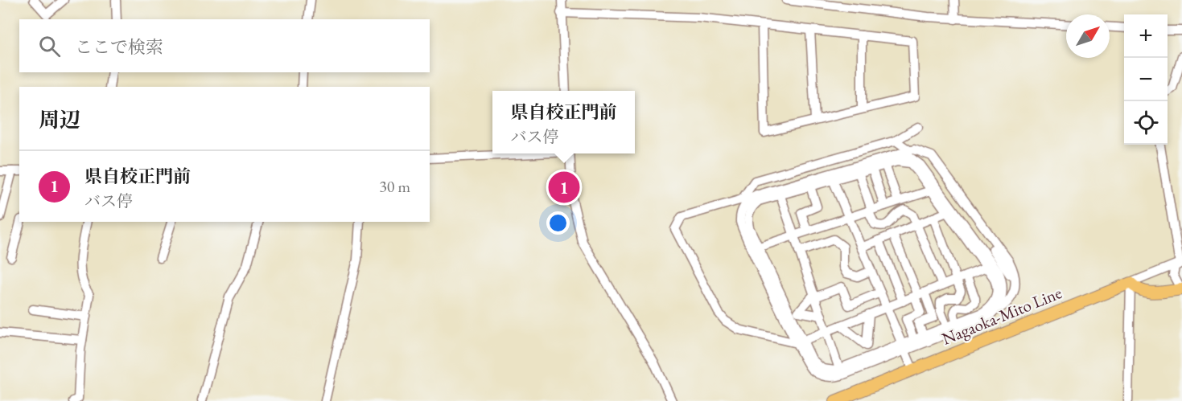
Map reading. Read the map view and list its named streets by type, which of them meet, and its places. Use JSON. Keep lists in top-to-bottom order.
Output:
{
  "streets": {
    "main road": ["Nagaoka-Mito Line"]
  },
  "north": "top right",
  "page": {
    "map_buttons": ["+", "−"],
    "search": "ここで検索",
    "heading": "周辺",
    "popup": ["県自校正門前", "バス停"],
    "list": [
      {
        "mark": "1",
        "name": "県自校正門前",
        "note": "バス停",
        "value": "30 m"
      }
    ],
    "pins": "1"
  }
}
